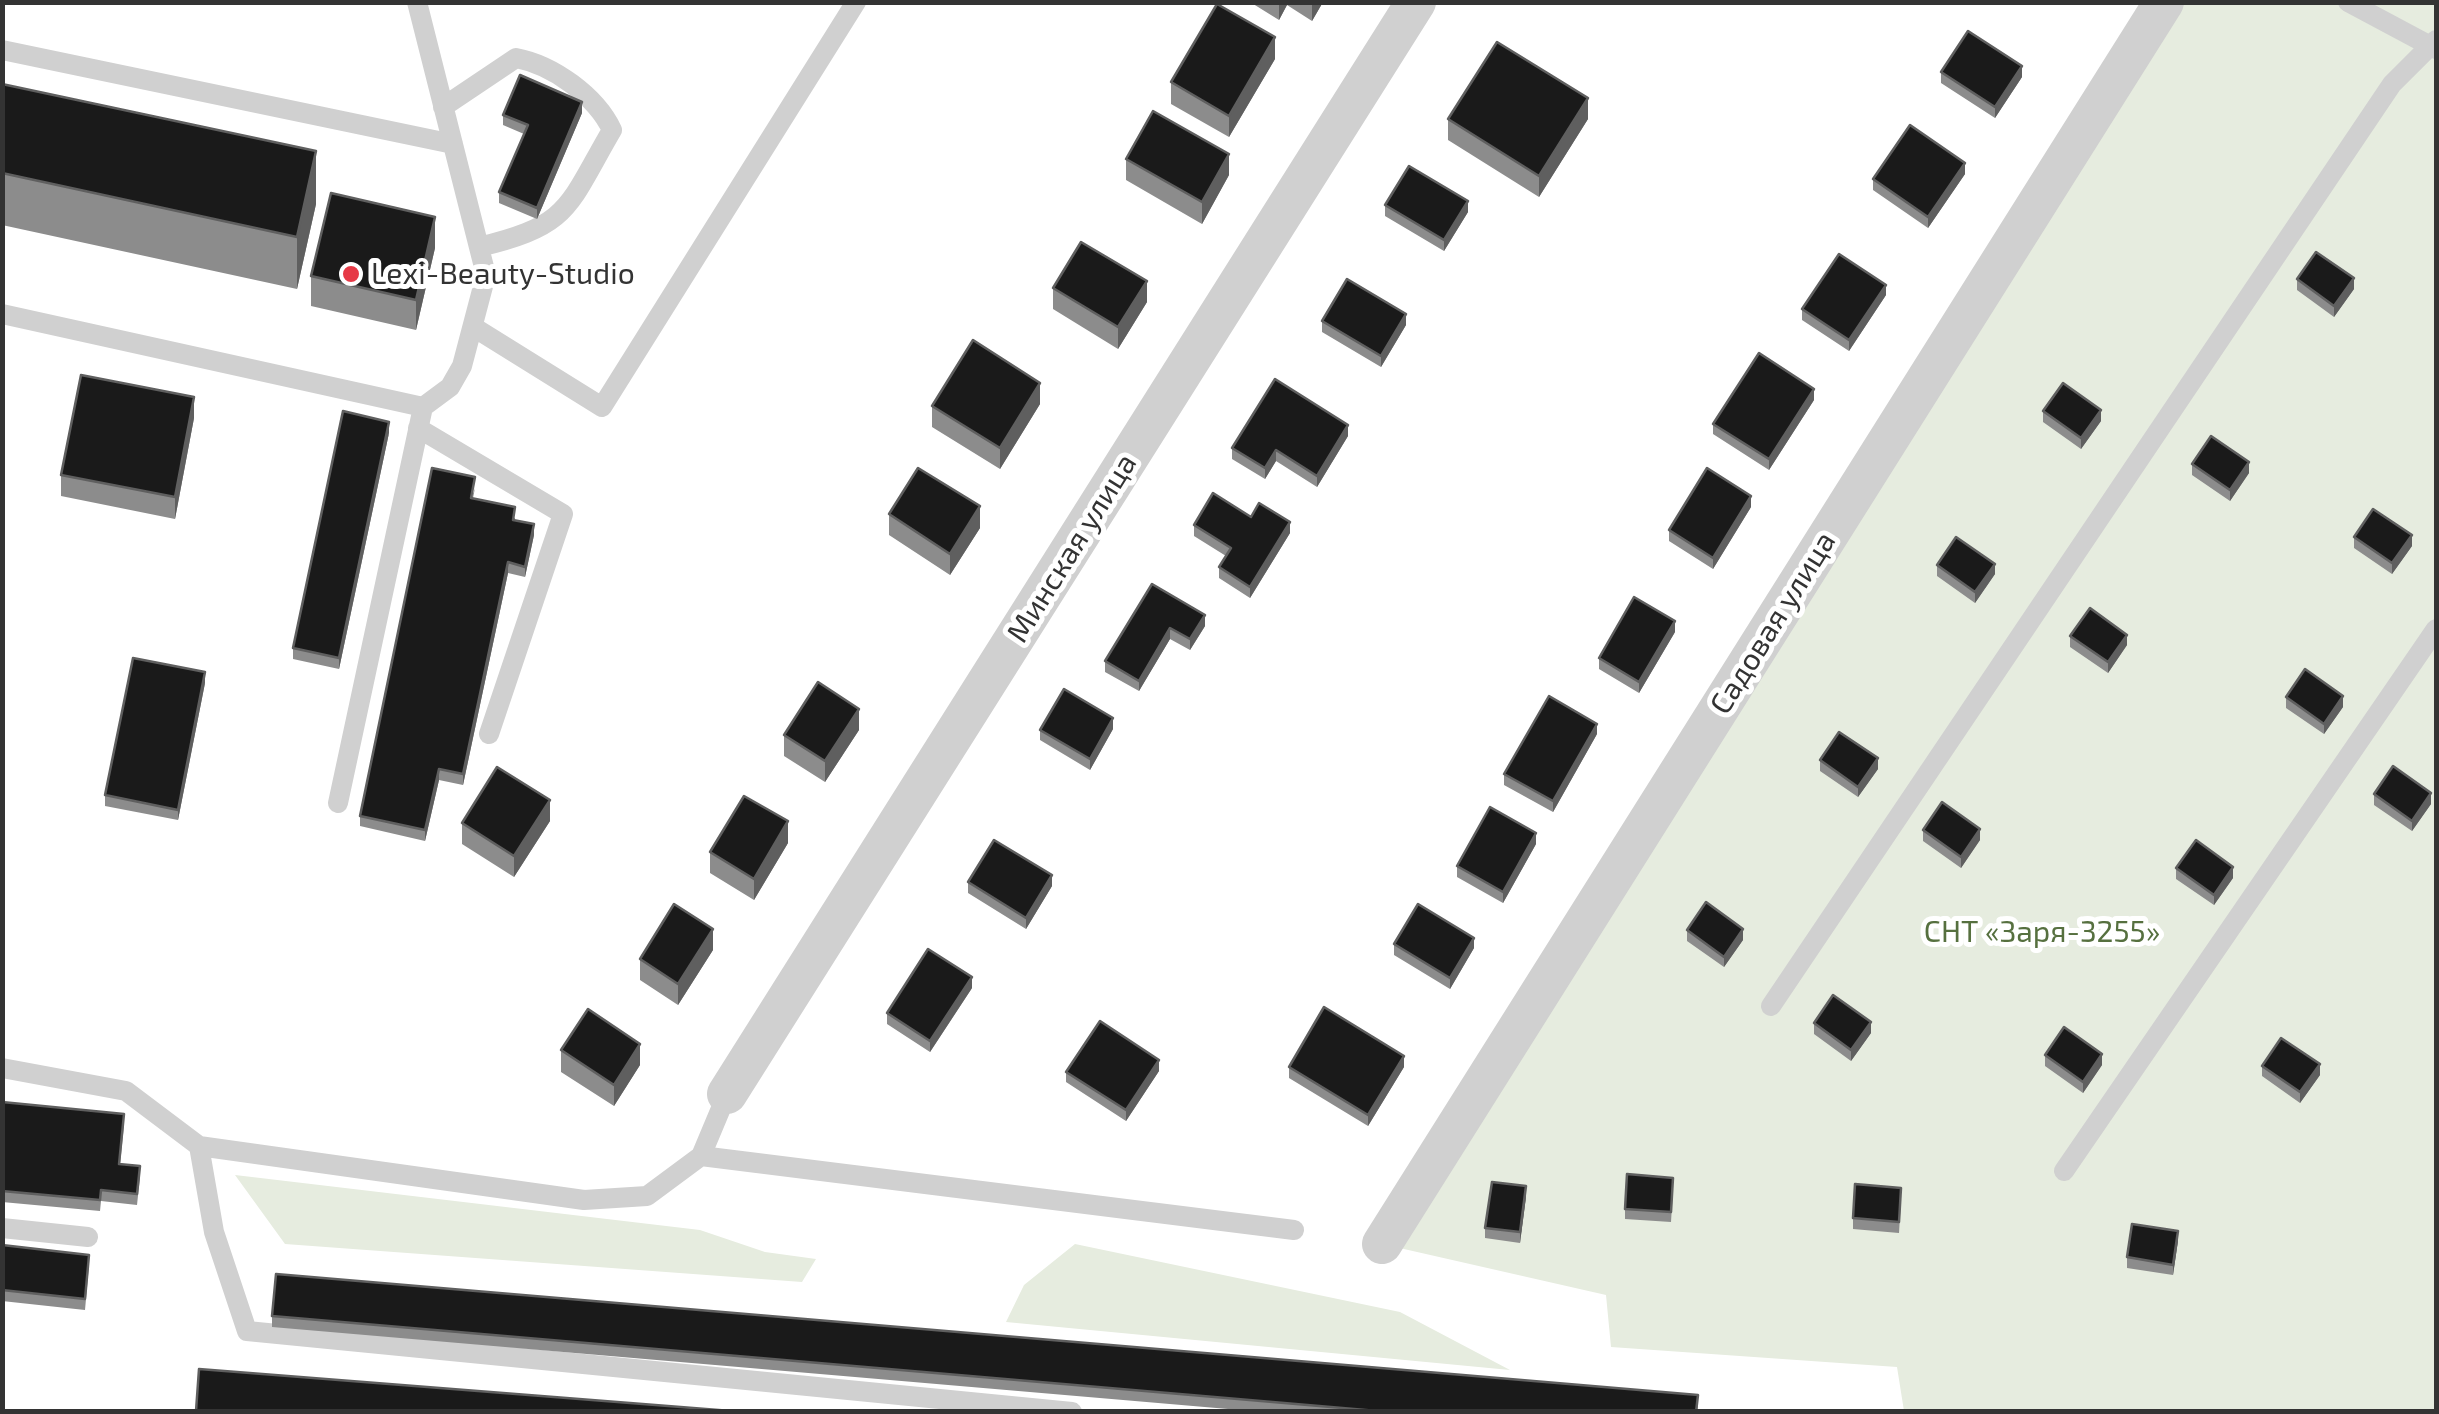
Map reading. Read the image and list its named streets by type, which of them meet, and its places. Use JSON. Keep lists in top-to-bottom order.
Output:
{
  "streets": {
    "street": ["Минская улица", "Садовая улица"]
  },
  "parks": ["СНТ «Заря-3255»"],
  "places": ["Lexi-Beauty-Studio"]
}
